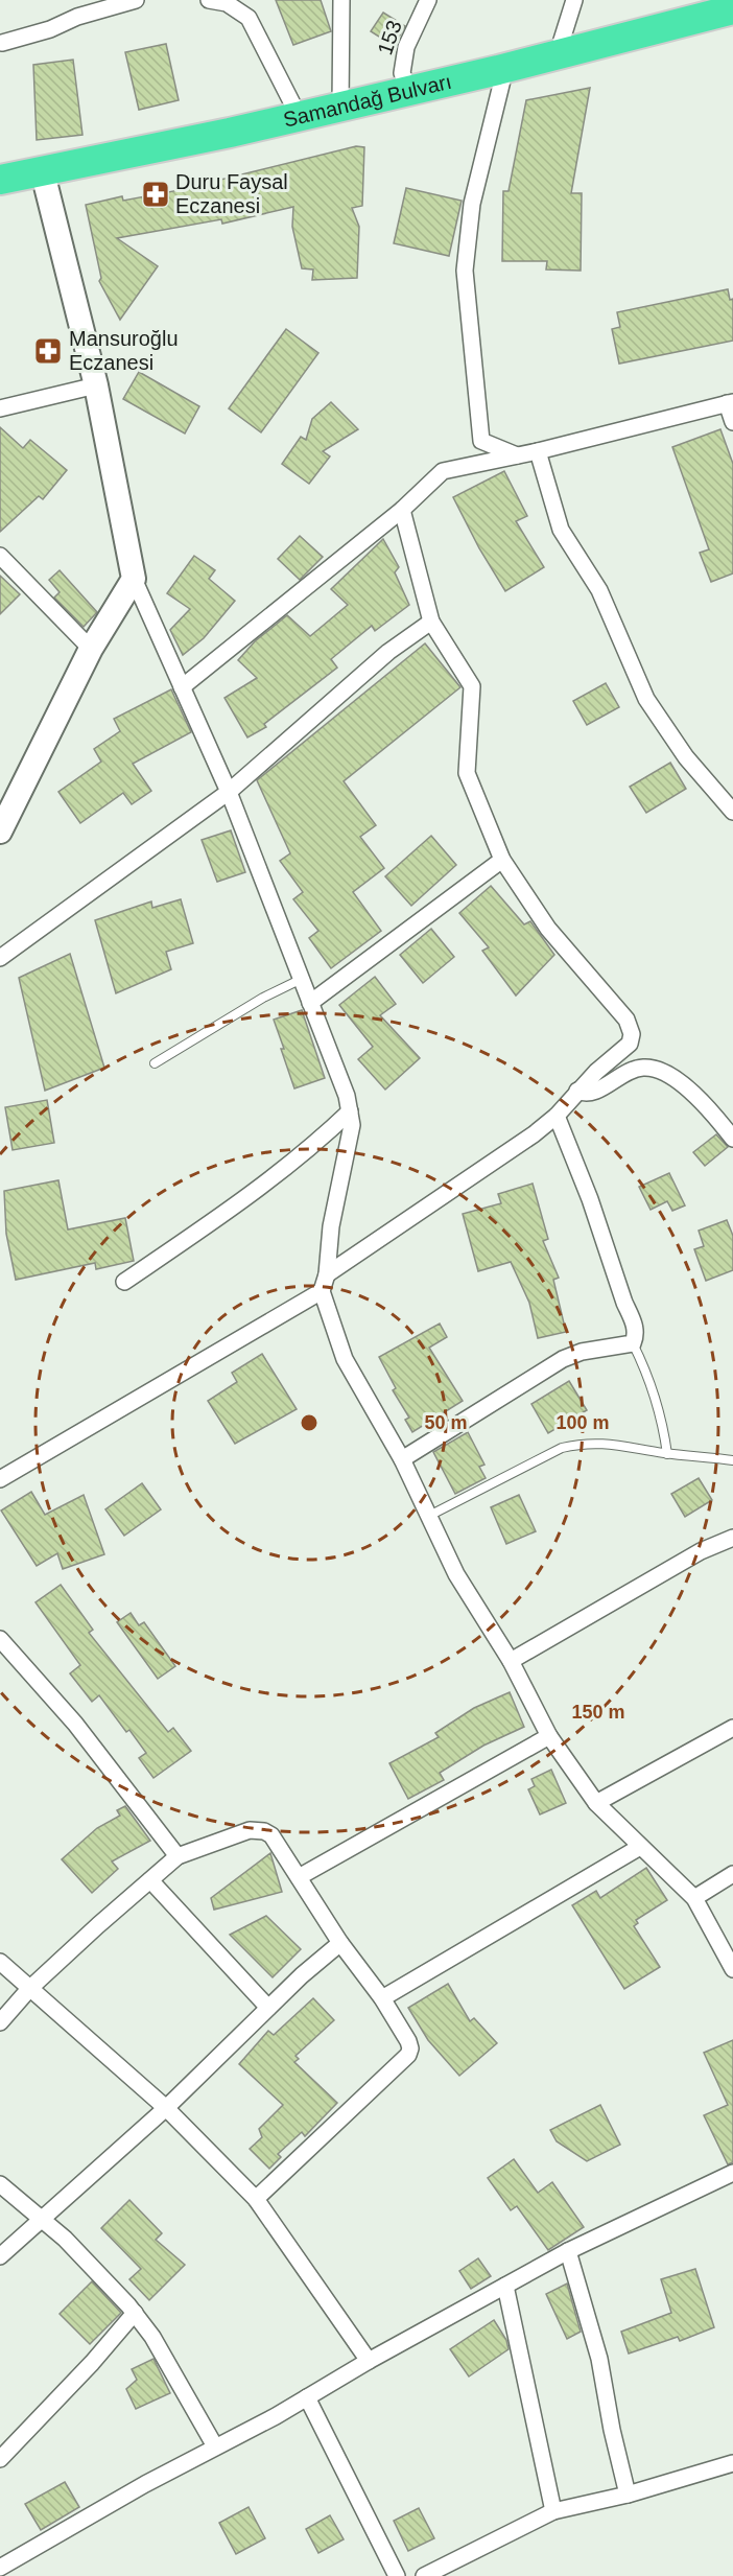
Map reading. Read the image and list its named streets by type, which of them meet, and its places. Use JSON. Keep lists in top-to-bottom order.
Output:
{
  "streets": {
    "highway": ["Samandağ Bulvarı"],
    "street": ["153"]
  },
  "crossings": [
    ["153", "Samandağ Bulvarı"]
  ],
  "places": {
    "pharmacy": ["Duru Faysal Eczanesi", "Mansuroğlu Eczanesi"]
  },
  "rings": ["50 m", "100 m", "150 m"]
}
